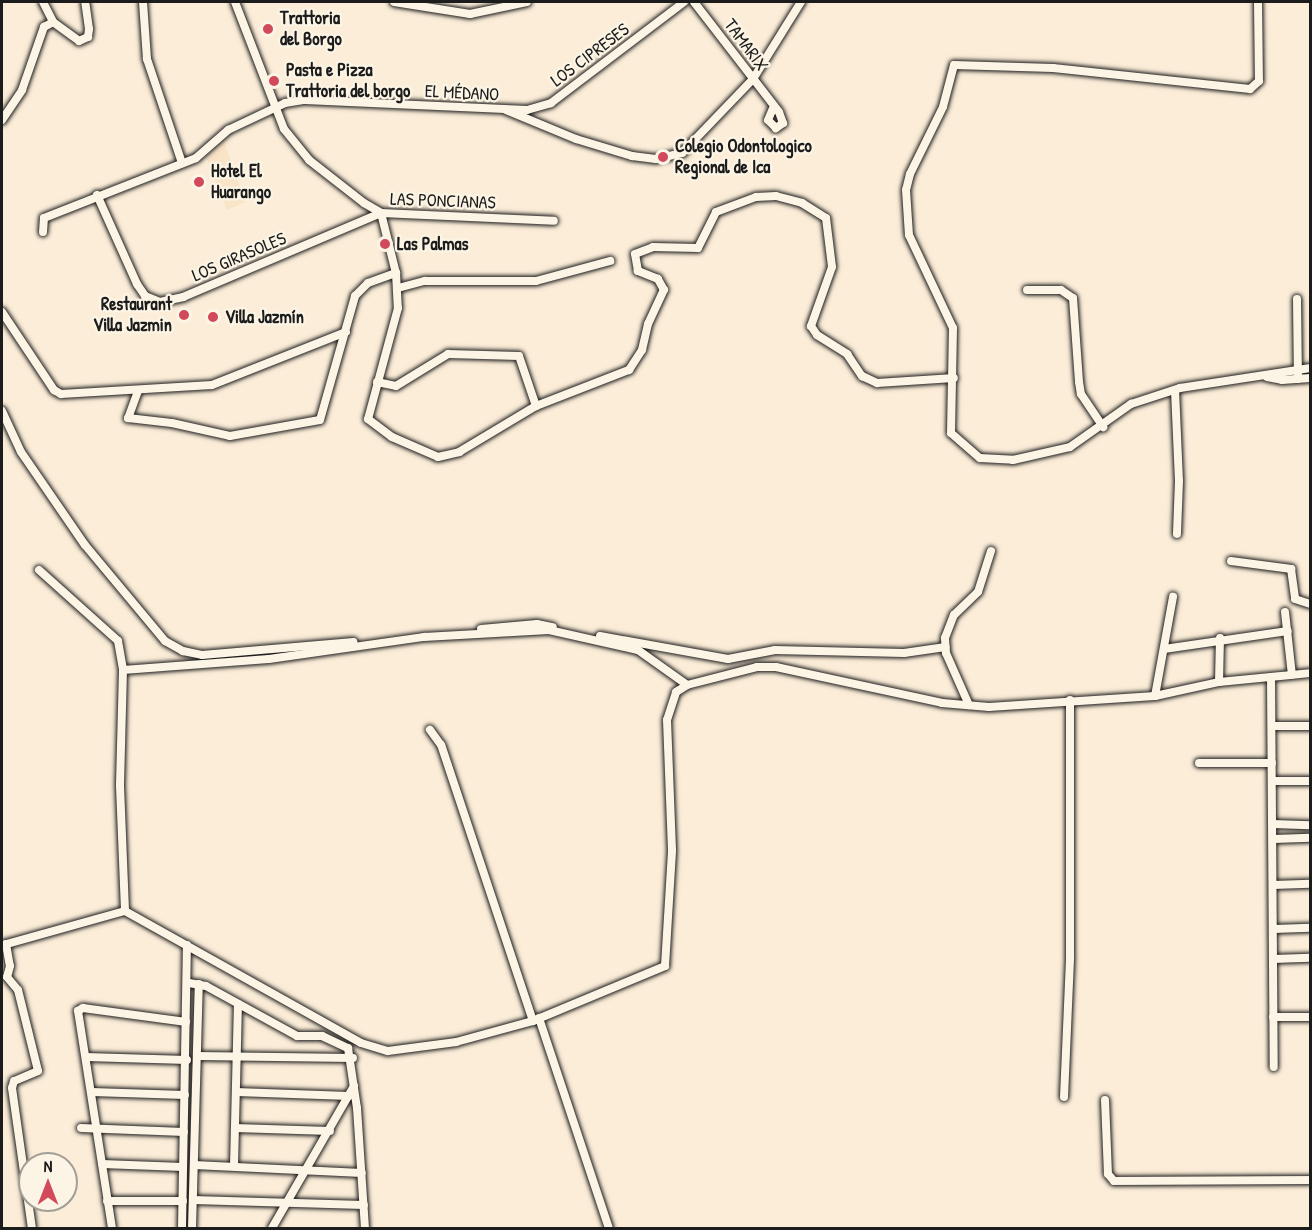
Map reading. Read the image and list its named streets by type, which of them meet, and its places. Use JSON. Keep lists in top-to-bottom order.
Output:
{
  "streets": {
    "street": [
      "TAMARIX",
      "LOS CIPRESES",
      "EL MÉDANO",
      "LAS PONCIANAS",
      "LOS GIRASOLES"
    ]
  },
  "crossings": [
    ["TAMARIX", "EL MÉDANO"],
    ["LOS CIPRESES", "EL MÉDANO"],
    ["EL MÉDANO", "LAS PONCIANAS"],
    ["EL MÉDANO", "LOS GIRASOLES"],
    ["LAS PONCIANAS", "LOS GIRASOLES"]
  ],
  "places": [
    "Trattoria del Borgo",
    "Pasta e Pizza Trattoria del borgo",
    "Colegio Odontologico Regional de Ica",
    "Hotel El Huarango",
    "Las Palmas",
    "Restaurant Villa Jazmin",
    "Villa Jazmín"
  ],
  "north": "top"
}
